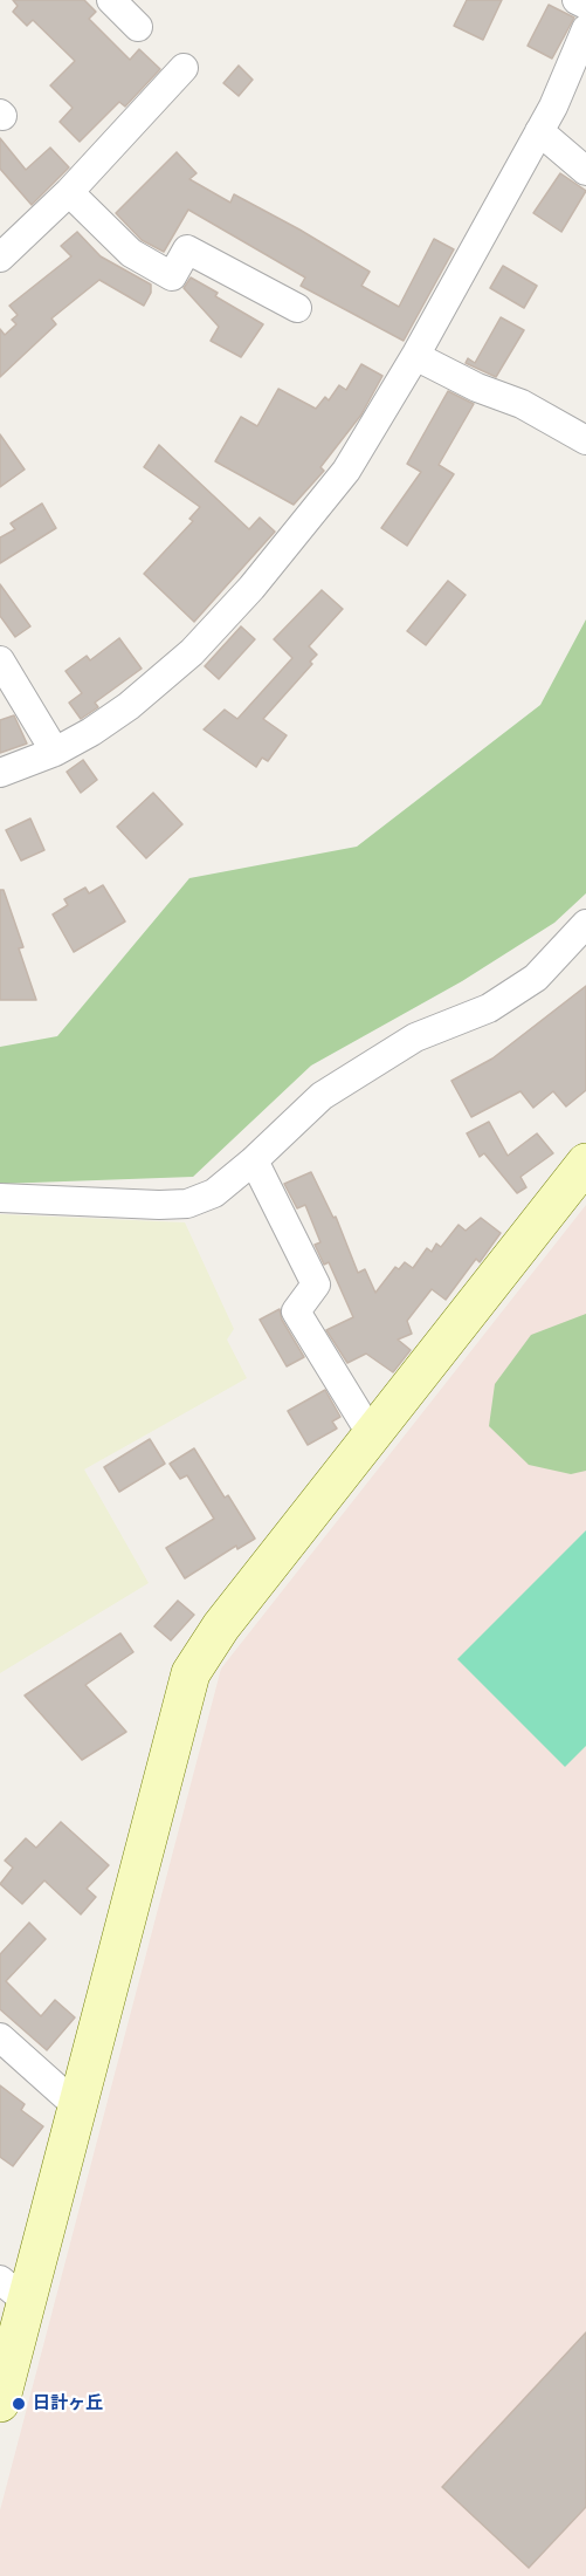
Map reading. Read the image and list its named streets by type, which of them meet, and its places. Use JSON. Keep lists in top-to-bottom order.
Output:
{
  "places": ["日計ヶ丘"]
}
